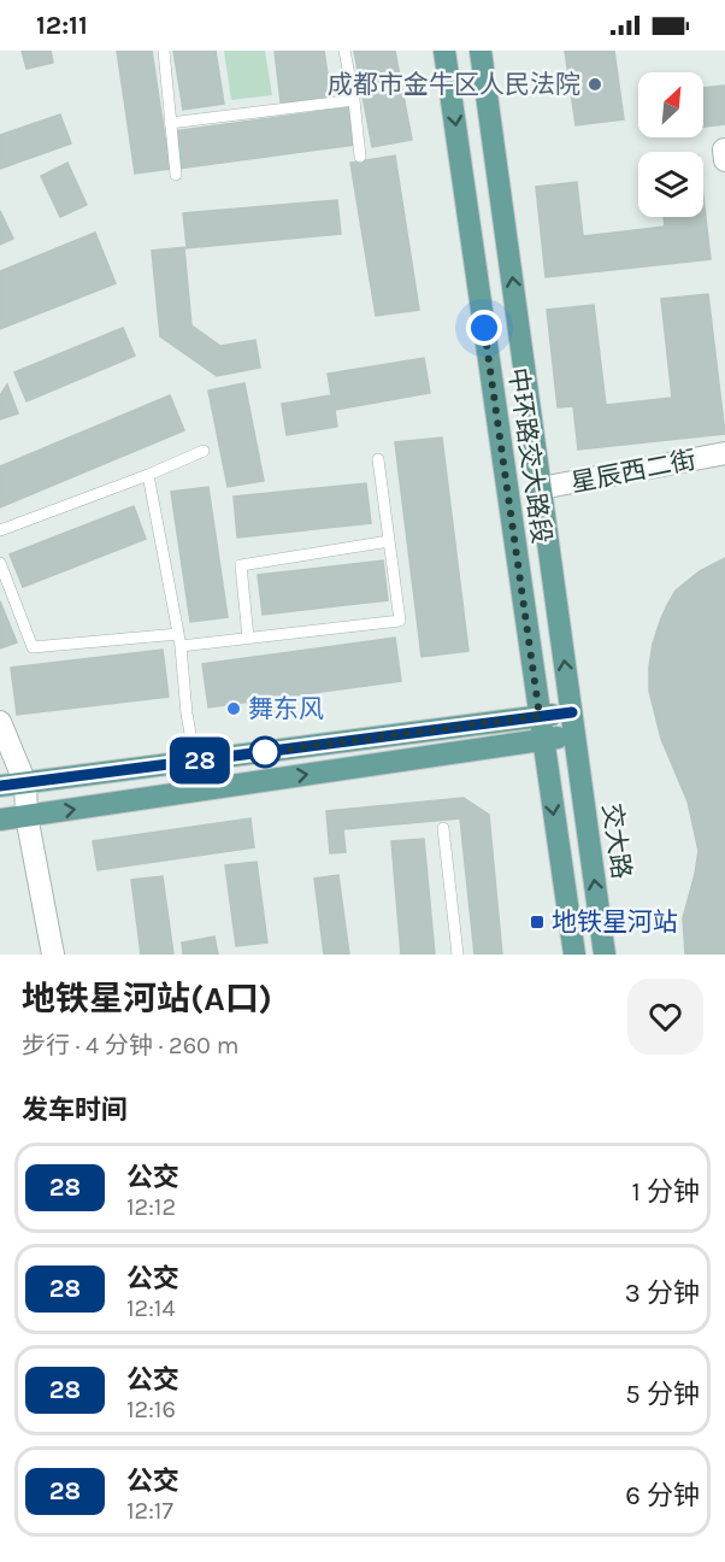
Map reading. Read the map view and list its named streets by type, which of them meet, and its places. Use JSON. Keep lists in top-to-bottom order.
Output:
{
  "streets": {
    "main road": ["中环路交大路段", "交大路"],
    "street": ["星辰西二街"]
  },
  "crossings": [
    ["中环路交大路段", "星辰西二街"],
    ["中环路交大路段", "交大路"]
  ],
  "places": {
    "other": ["成都市金牛区人民法院", "舞东风"],
    "transit": ["地铁星河站"]
  },
  "lines": ["bus line 28"],
  "north": "top right",
  "page": {
    "status": "12:11",
    "on_map": "28",
    "heading": [
      ["地铁星河站(A口)", "步行 · 4 分钟 · 260 m"],
      "发车时间"
    ],
    "list": [
      {
        "mark": "28",
        "name": "公交",
        "note": "12:12",
        "value": "1 分钟"
      },
      {
        "mark": "28",
        "name": "公交",
        "note": "12:14",
        "value": "3 分钟"
      },
      {
        "mark": "28",
        "name": "公交",
        "note": "12:16",
        "value": "5 分钟"
      },
      {
        "mark": "28",
        "name": "公交",
        "note": "12:17",
        "value": "6 分钟"
      }
    ]
  }
}
